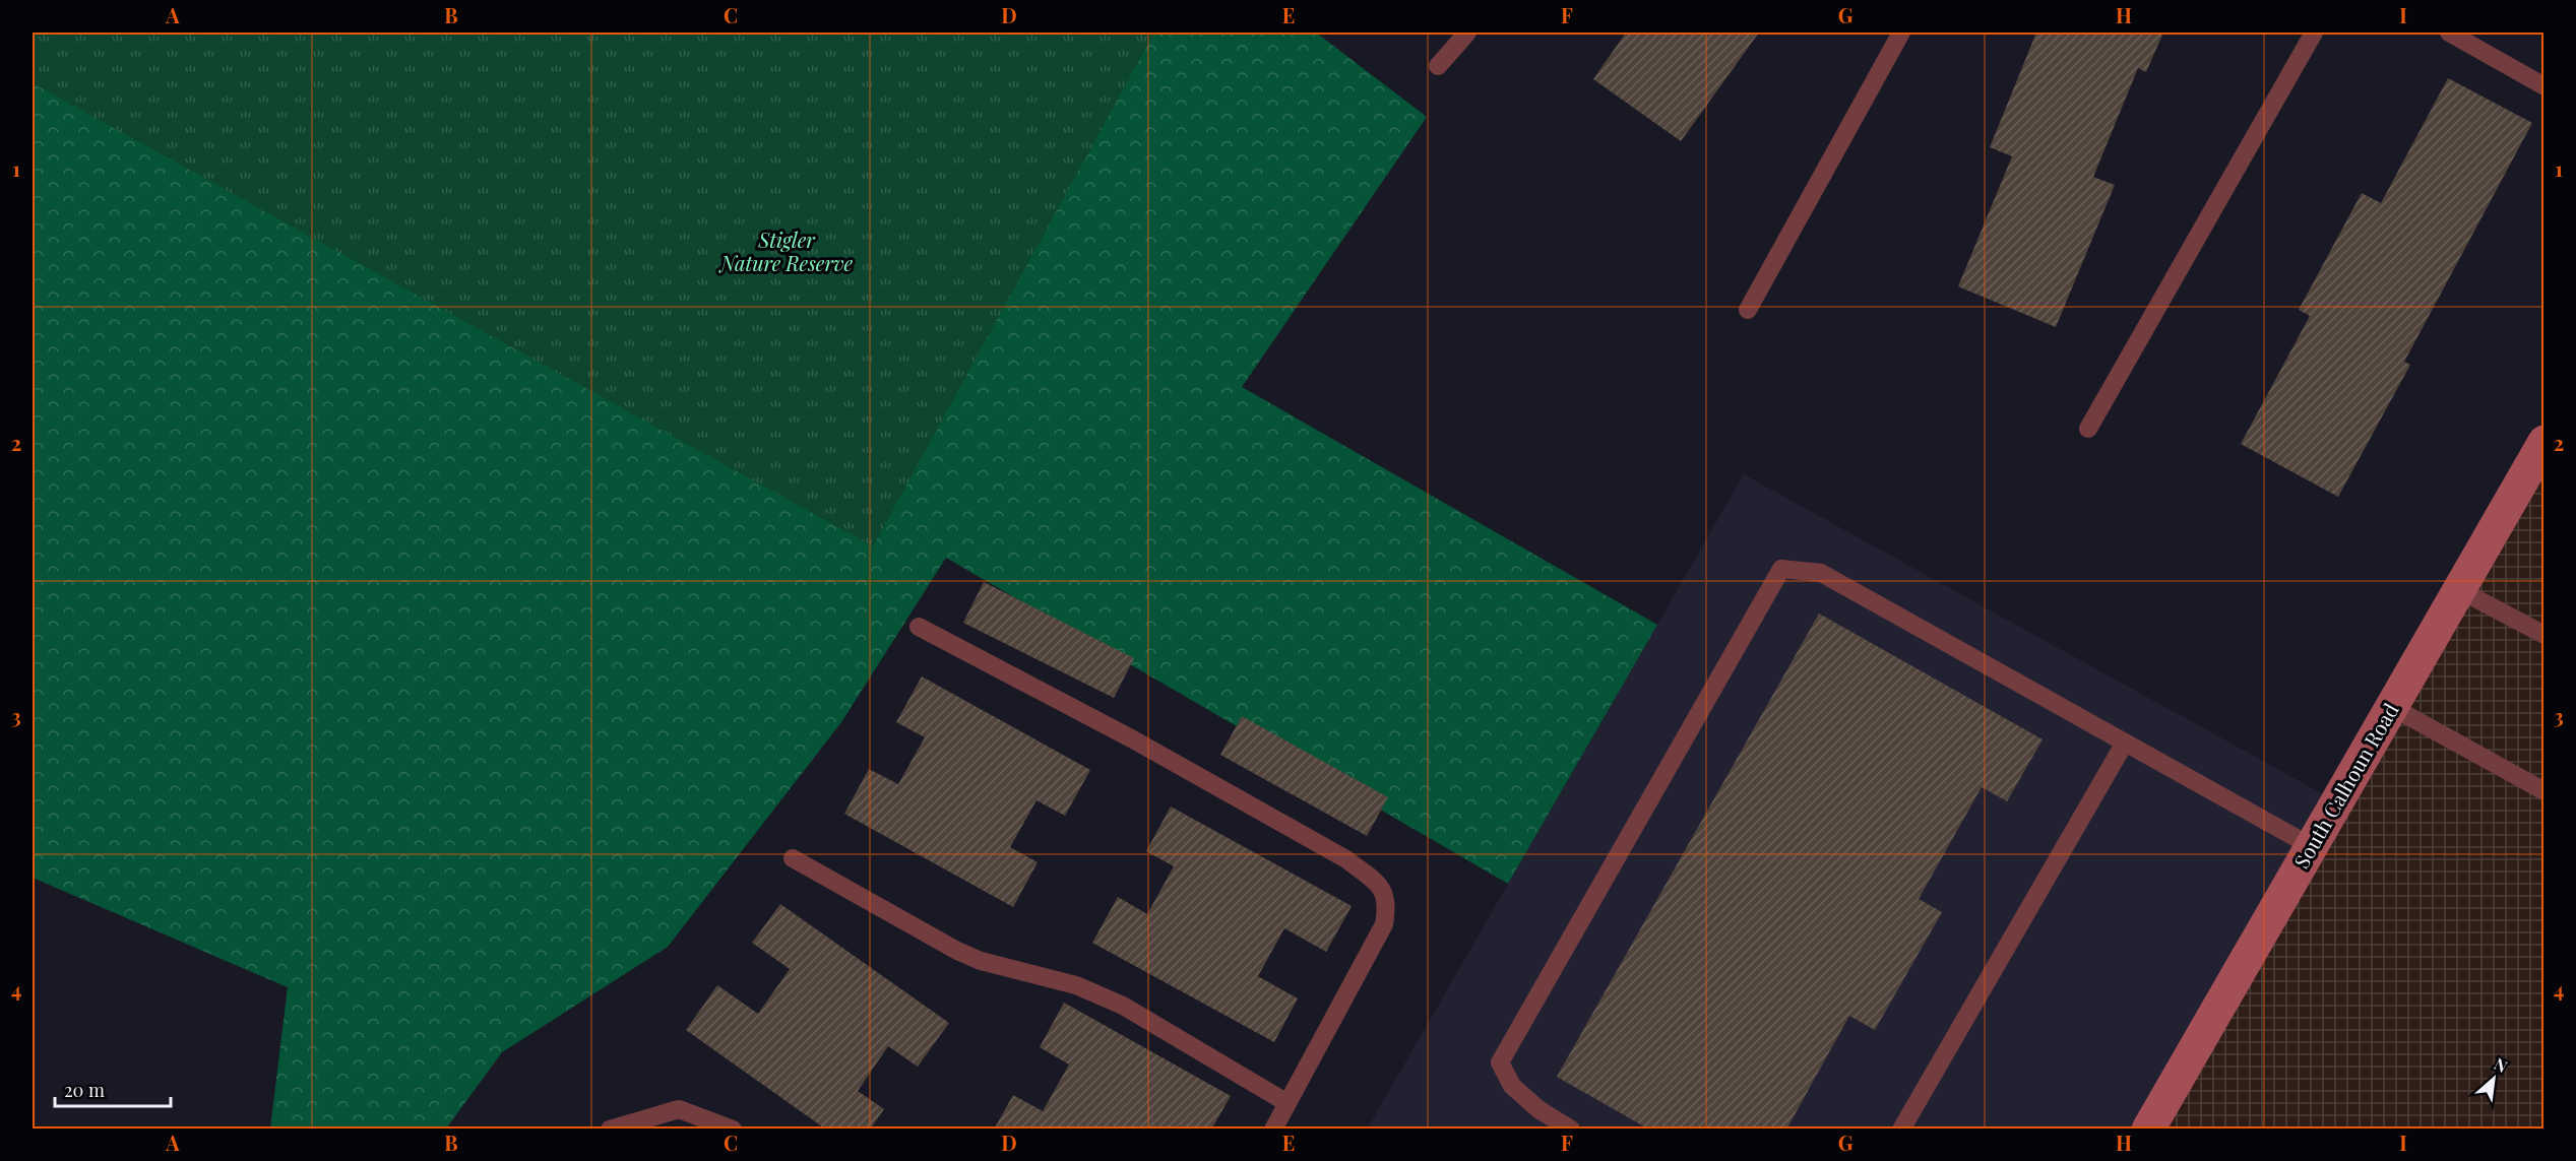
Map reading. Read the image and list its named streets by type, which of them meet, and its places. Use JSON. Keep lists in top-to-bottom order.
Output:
{
  "streets": {
    "street": ["South Calhoun Road"]
  },
  "parks": ["Stigler Nature Reserve"],
  "scale_bar": "20 m",
  "north": "top right",
  "grid": {
    "columns": [
      "A",
      "B",
      "C",
      "D",
      "E",
      "F",
      "G",
      "H",
      "I"
    ],
    "rows": [
      "1",
      "2",
      "3",
      "4"
    ]
  }
}
